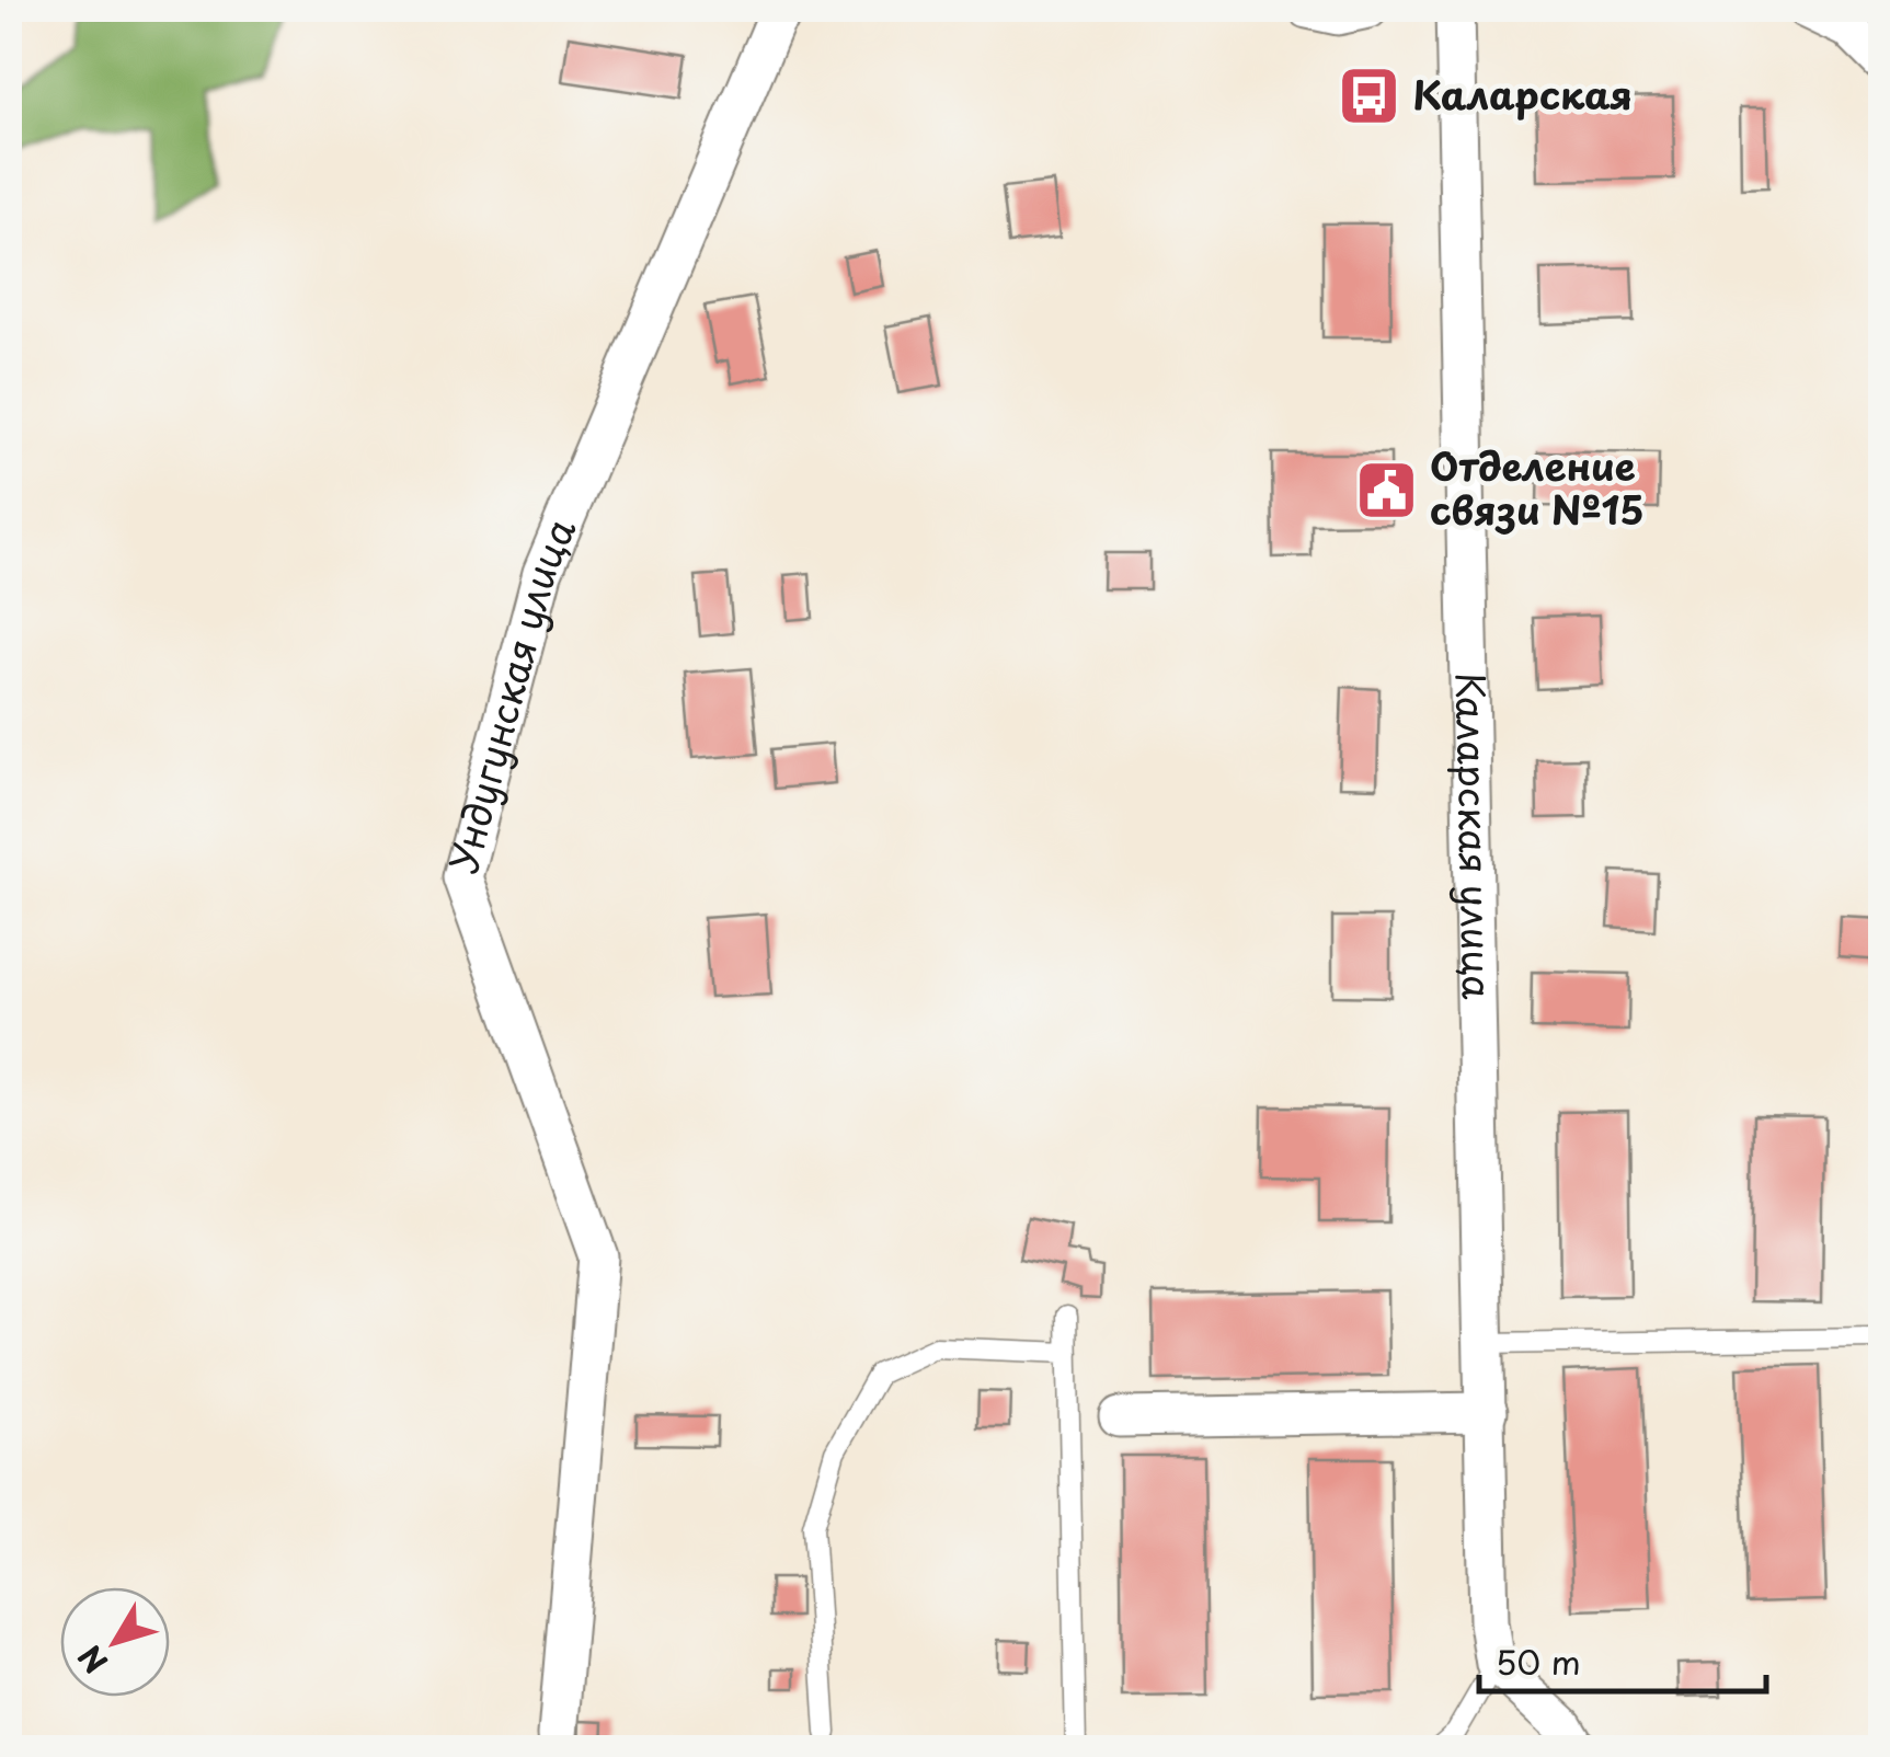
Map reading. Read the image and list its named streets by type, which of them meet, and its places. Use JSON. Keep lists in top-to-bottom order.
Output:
{
  "streets": {
    "street": ["Ундугунская улица", "Каларская улица"]
  },
  "places": {
    "bus stop": ["Каларская"],
    "public building": ["Отделение связи №15"]
  },
  "scale_bar": "50 m",
  "north": "bottom left"
}
